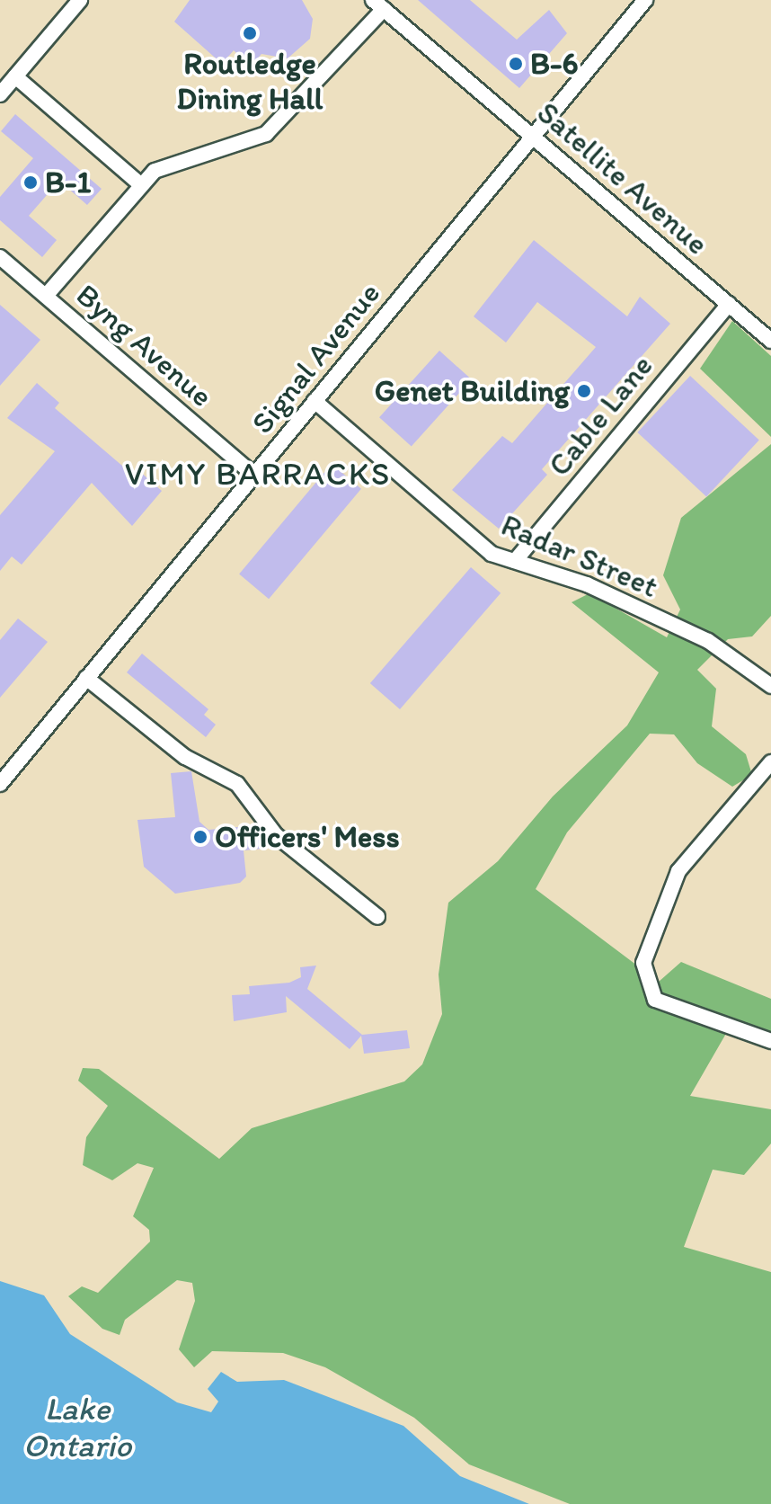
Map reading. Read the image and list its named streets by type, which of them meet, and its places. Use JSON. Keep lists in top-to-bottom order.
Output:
{
  "streets": {
    "street": [
      "Satellite Avenue",
      "Byng Avenue",
      "Signal Avenue",
      "Cable Lane",
      "Radar Street"
    ]
  },
  "crossings": [
    ["Satellite Avenue", "Signal Avenue"],
    ["Satellite Avenue", "Cable Lane"],
    ["Byng Avenue", "Signal Avenue"],
    ["Signal Avenue", "Radar Street"],
    ["Cable Lane", "Radar Street"]
  ],
  "districts": ["VIMY BARRACKS"],
  "water": ["Lake Ontario"],
  "places": [
    "Routledge Dining Hall",
    "B-6",
    "B-1",
    "Genet Building",
    "Officers' Mess"
  ]
}
